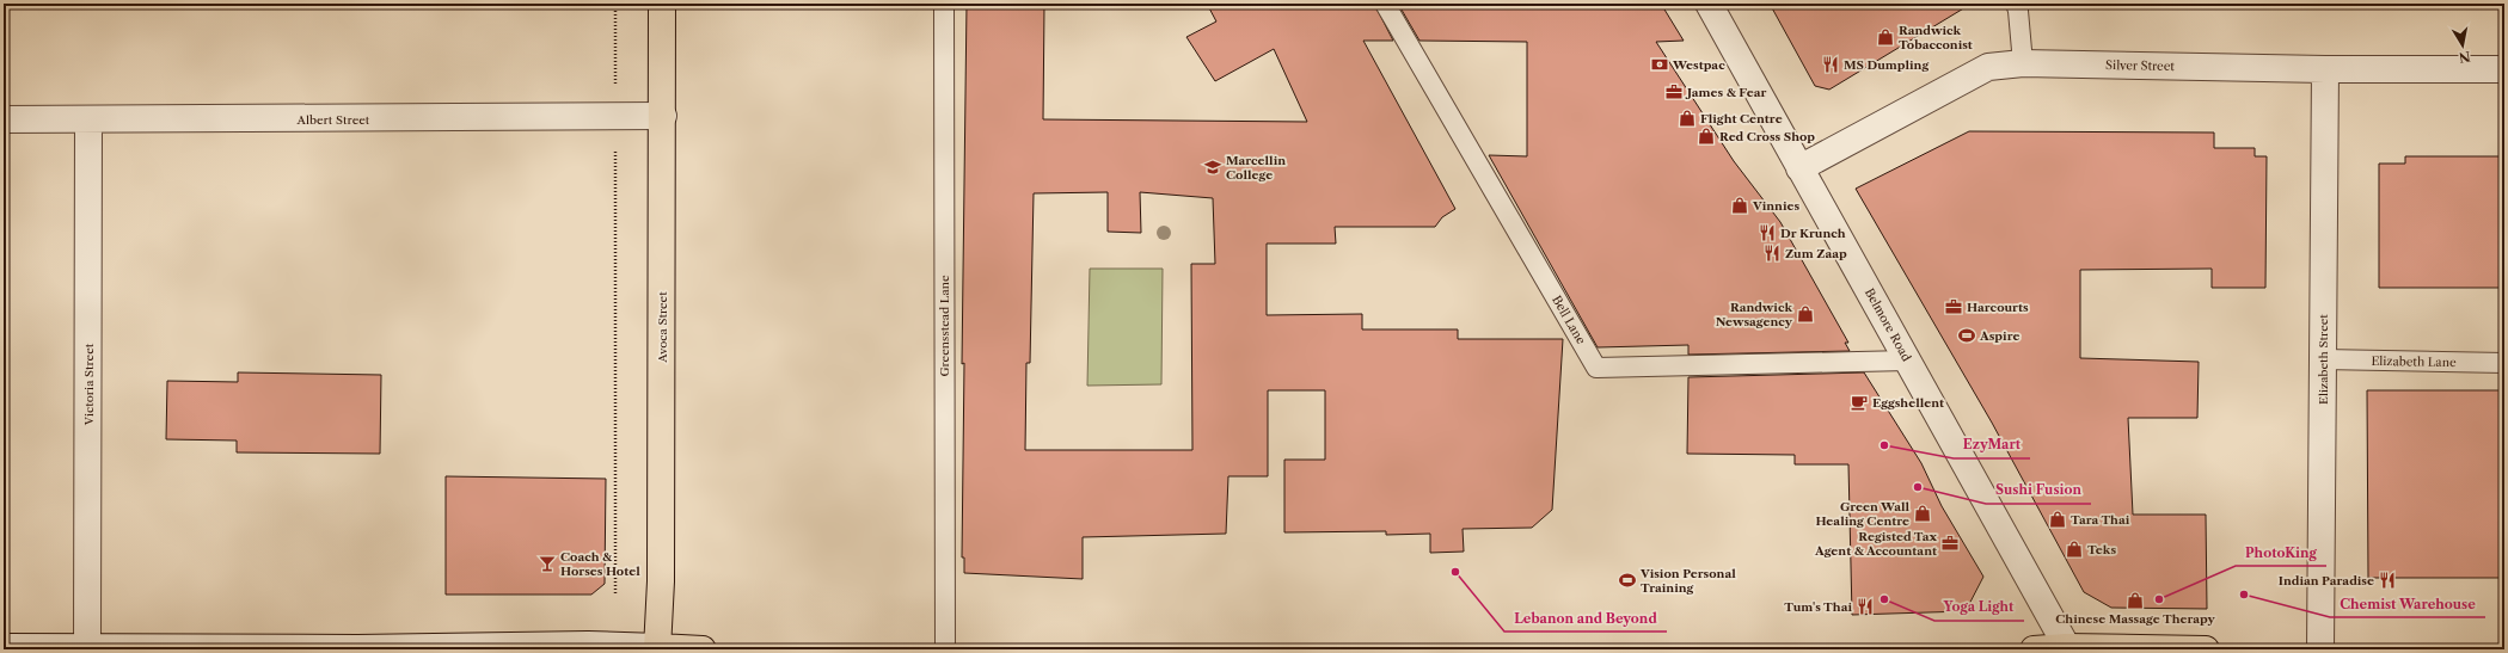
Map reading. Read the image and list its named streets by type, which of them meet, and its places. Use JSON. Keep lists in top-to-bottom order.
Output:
{
  "streets": {
    "main road": ["Avoca Street"],
    "street": [
      "Silver Street",
      "Albert Street",
      "Belmore Road",
      "Elizabeth Street",
      "Victoria Street"
    ],
    "lane": ["Bell Lane", "Greensstead Lane", "Elizabeth Lane"]
  },
  "crossings": [
    ["Silver Street", "Belmore Road"],
    ["Silver Street", "Elizabeth Street"],
    ["Albert Street", "Avoca Street"],
    ["Albert Street", "Victoria Street"],
    ["Bell Lane", "Belmore Road"],
    ["Elizabeth Street", "Elizabeth Lane"]
  ],
  "places": {
    "shop": [
      "Randwick Tobacconist",
      "Flight Centre",
      "Red Cross Shop",
      "Vinnies",
      "Randwick Newsagency",
      "Green Wall Healing Centre",
      "Tara Thai",
      "Teks",
      "Chinese Massage Therapy"
    ],
    "bank": ["Westpac"],
    "restaurant": [
      "MS Dumpling",
      "Dr Krunch",
      "Zum Zaap",
      "Indian Paradise",
      "Tum's Thai"
    ],
    "office": ["James & Fear", "Harcourts", "Registed Tax Agent & Accountant"],
    "school or university": ["Marcellin College"],
    "sports": ["Aspire", "Vision Personal Training"],
    "cafe": ["Eggshellent"],
    "other": [
      "EzyMart",
      "Sushi Fusion",
      "Lebanon and Beyond",
      "Chemist Warehouse",
      "Yoga Light",
      "PhotoKing"
    ],
    "bar": ["Coach & Horses Hotel"]
  },
  "north": "bottom"
}
